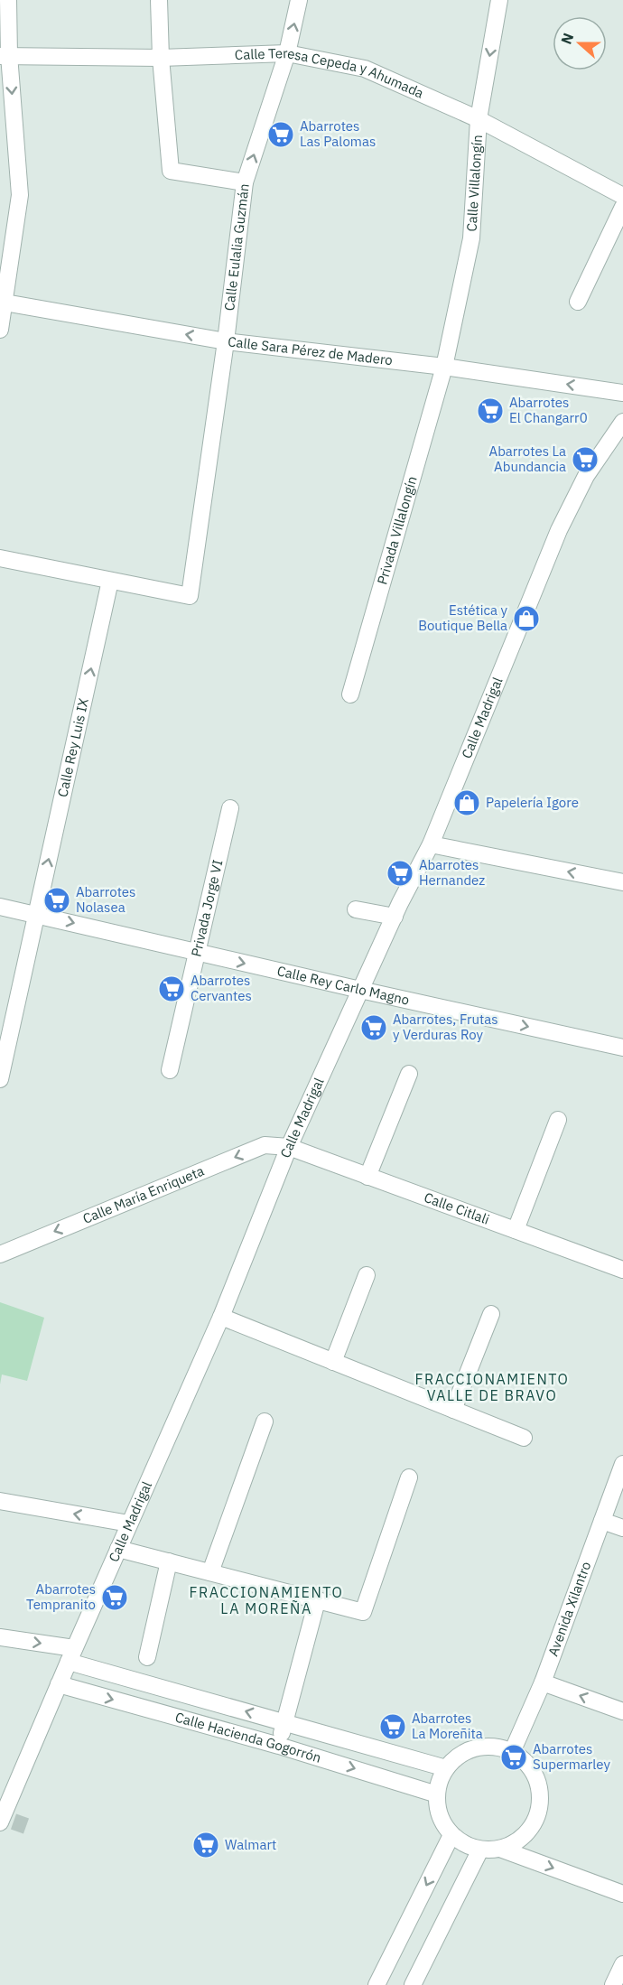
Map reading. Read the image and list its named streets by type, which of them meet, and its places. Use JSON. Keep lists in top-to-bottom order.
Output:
{
  "streets": {
    "street": [
      "Calle Teresa Cepeda y Ahumada",
      "Calle Villalongín",
      "Calle Eulalia Guzmán",
      "Calle Sara Pérez de Madero",
      "Privada Villalongín",
      "Calle Madrigal",
      "Calle Rey Luis IX",
      "Privada Jorge VI",
      "Calle Rey Carlo Magno",
      "Calle María Enriqueta",
      "Calle Citlali",
      "Avenida Xilantro",
      "Calle Hacienda Gogorrón"
    ]
  },
  "crossings": [
    ["Calle Teresa Cepeda y Ahumada", "Calle Villalongín"],
    ["Calle Teresa Cepeda y Ahumada", "Calle Eulalia Guzmán"],
    ["Calle Villalongín", "Calle Sara Pérez de Madero"],
    ["Calle Villalongín", "Privada Villalongín"],
    ["Calle Eulalia Guzmán", "Calle Sara Pérez de Madero"],
    ["Calle Eulalia Guzmán", "Calle Rey Luis IX"],
    ["Calle Sara Pérez de Madero", "Privada Villalongín"],
    ["Calle Madrigal", "Calle Rey Carlo Magno"],
    ["Calle Madrigal", "Calle María Enriqueta"],
    ["Calle Madrigal", "Calle Citlali"],
    ["Calle Madrigal", "Calle Hacienda Gogorrón"],
    ["Calle Rey Luis IX", "Calle Rey Carlo Magno"],
    ["Privada Jorge VI", "Calle Rey Carlo Magno"],
    ["Calle María Enriqueta", "Calle Citlali"],
    ["Avenida Xilantro", "Calle Hacienda Gogorrón"]
  ],
  "one_way": [
    "Calle Sara Pérez de Madero",
    "Calle Rey Luis IX",
    "Calle Rey Carlo Magno",
    "Calle María Enriqueta"
  ],
  "districts": ["FRACCIONAMIENTO VALLE DE BRAVO", "FRACCIONAMIENTO LA MOREÑA"],
  "places": {
    "supermarket": [
      "Abarrotes Las Palomas",
      "Abarrotes El Changarr0",
      "Abarrotes La Abundancia",
      "Abarrotes Hernandez",
      "Abarrotes Nolasea",
      "Abarrotes Cervantes",
      "Abarrotes, Frutas y Verduras Roy",
      "Abarrotes Tempranito",
      "Abarrotes La Moreñita",
      "Abarrotes Supermarley",
      "Walmart"
    ],
    "shop": ["Estética y Boutique Bella", "Papelería Igore"]
  },
  "north": "left"
}
